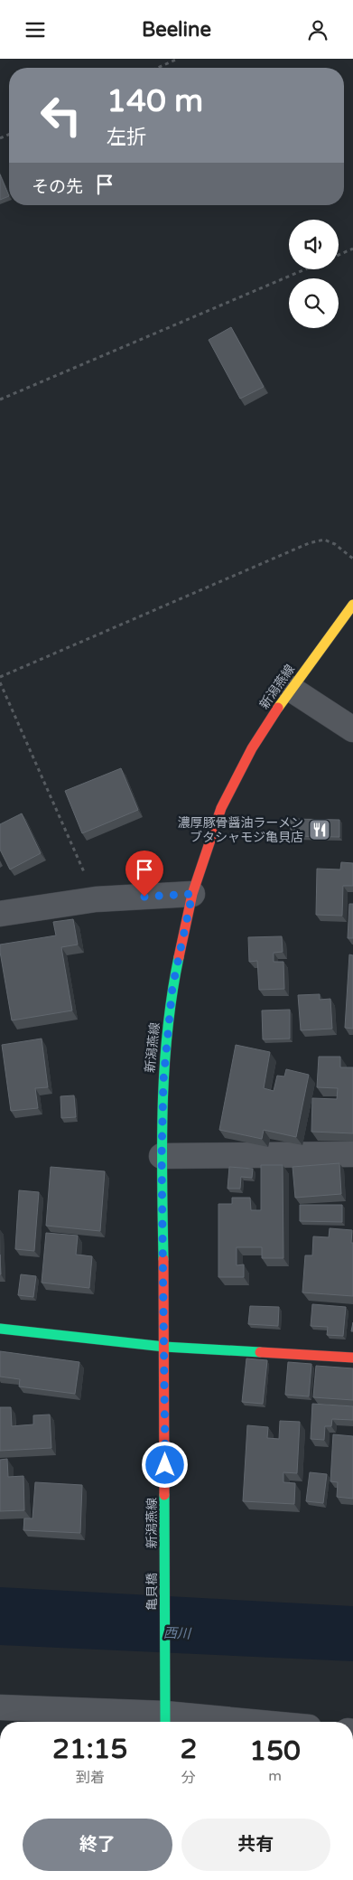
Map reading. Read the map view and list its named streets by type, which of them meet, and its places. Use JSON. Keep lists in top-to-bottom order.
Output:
{
  "streets": {
    "main road": ["新潟燕線", "亀貝橋"]
  },
  "crossings": [
    ["新潟燕線", "亀貝橋"]
  ],
  "water": ["西川"],
  "places": {
    "restaurant": ["濃厚豚骨醤油ラーメン ブタシャモジ亀貝店"]
  },
  "page": {
    "header": "Beeline",
    "turn": ["140 m", "左折"],
    "then": "その先",
    "eta": [
      "21:15",
      "到着",
      "2",
      "分",
      "150",
      "m"
    ],
    "buttons": ["終了", "共有"]
  }
}
